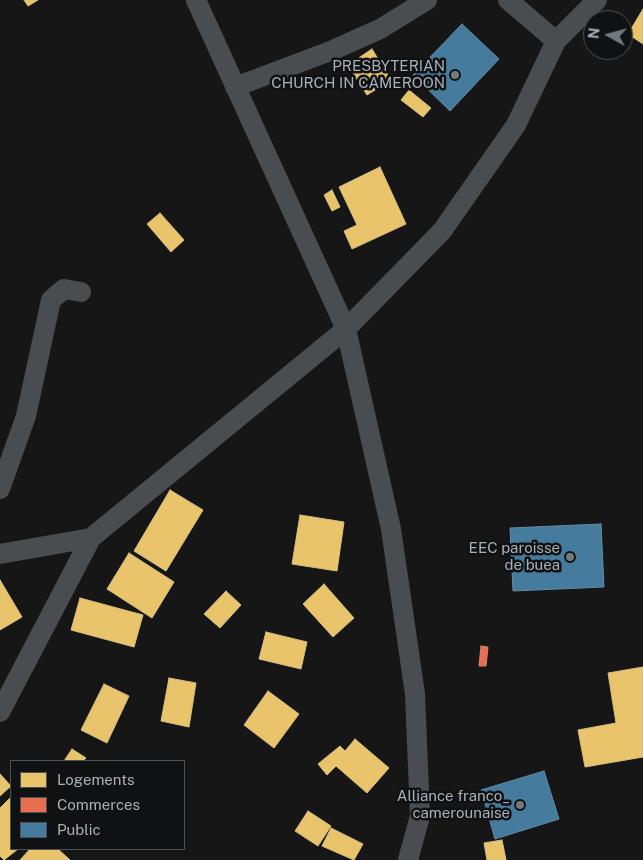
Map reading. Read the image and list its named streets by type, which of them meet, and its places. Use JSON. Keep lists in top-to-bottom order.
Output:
{
  "places": ["PRESBYTERIAN CHURCH IN CAMEROON", "EEC paroisse de buea", "Alliance franco_ camerounaise"],
  "legend": ["Logements", "Commerces", "Public"],
  "north": "left"
}
